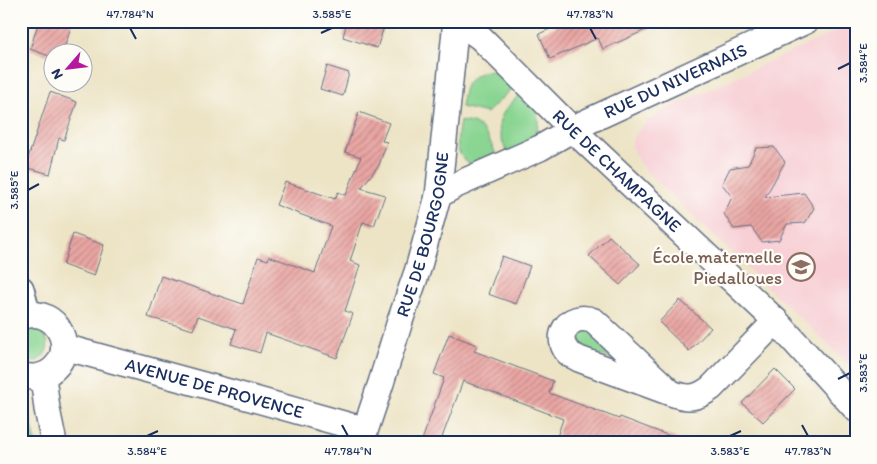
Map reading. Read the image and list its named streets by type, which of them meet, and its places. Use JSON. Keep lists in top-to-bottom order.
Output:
{
  "streets": {
    "street": [
      "RUE DU NIVERNAIS",
      "RUE DE CHAMPAGNE",
      "RUE DE BOURGOGNE",
      "AVENUE DE PROVENCE"
    ]
  },
  "crossings": [
    ["RUE DU NIVERNAIS", "RUE DE CHAMPAGNE"],
    ["RUE DU NIVERNAIS", "RUE DE BOURGOGNE"],
    ["RUE DE CHAMPAGNE", "RUE DE BOURGOGNE"],
    ["RUE DE BOURGOGNE", "AVENUE DE PROVENCE"]
  ],
  "places": {
    "school or university": ["École maternelle Piedalloues"]
  },
  "north": "bottom left",
  "coordinates": [
    "47.784°N",
    "3.585°E",
    "47.783°N",
    "3.584°E",
    "3.583°E"
  ]
}
